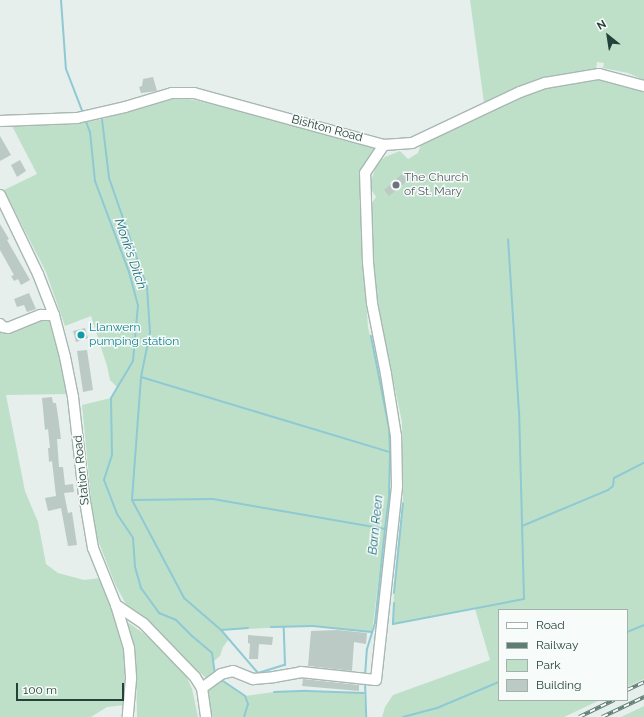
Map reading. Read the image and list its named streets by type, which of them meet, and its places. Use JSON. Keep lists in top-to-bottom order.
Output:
{
  "streets": {
    "street": ["Bishton Road", "Station Road"]
  },
  "water": ["Monk's Ditch", "Barn Reen"],
  "places": ["The Church of St. Mary", "Llanwern pumping station"],
  "legend": [
    "Road",
    "Railway",
    "Park",
    "Building"
  ],
  "scale_bar": "100 m",
  "north": "top left"
}
